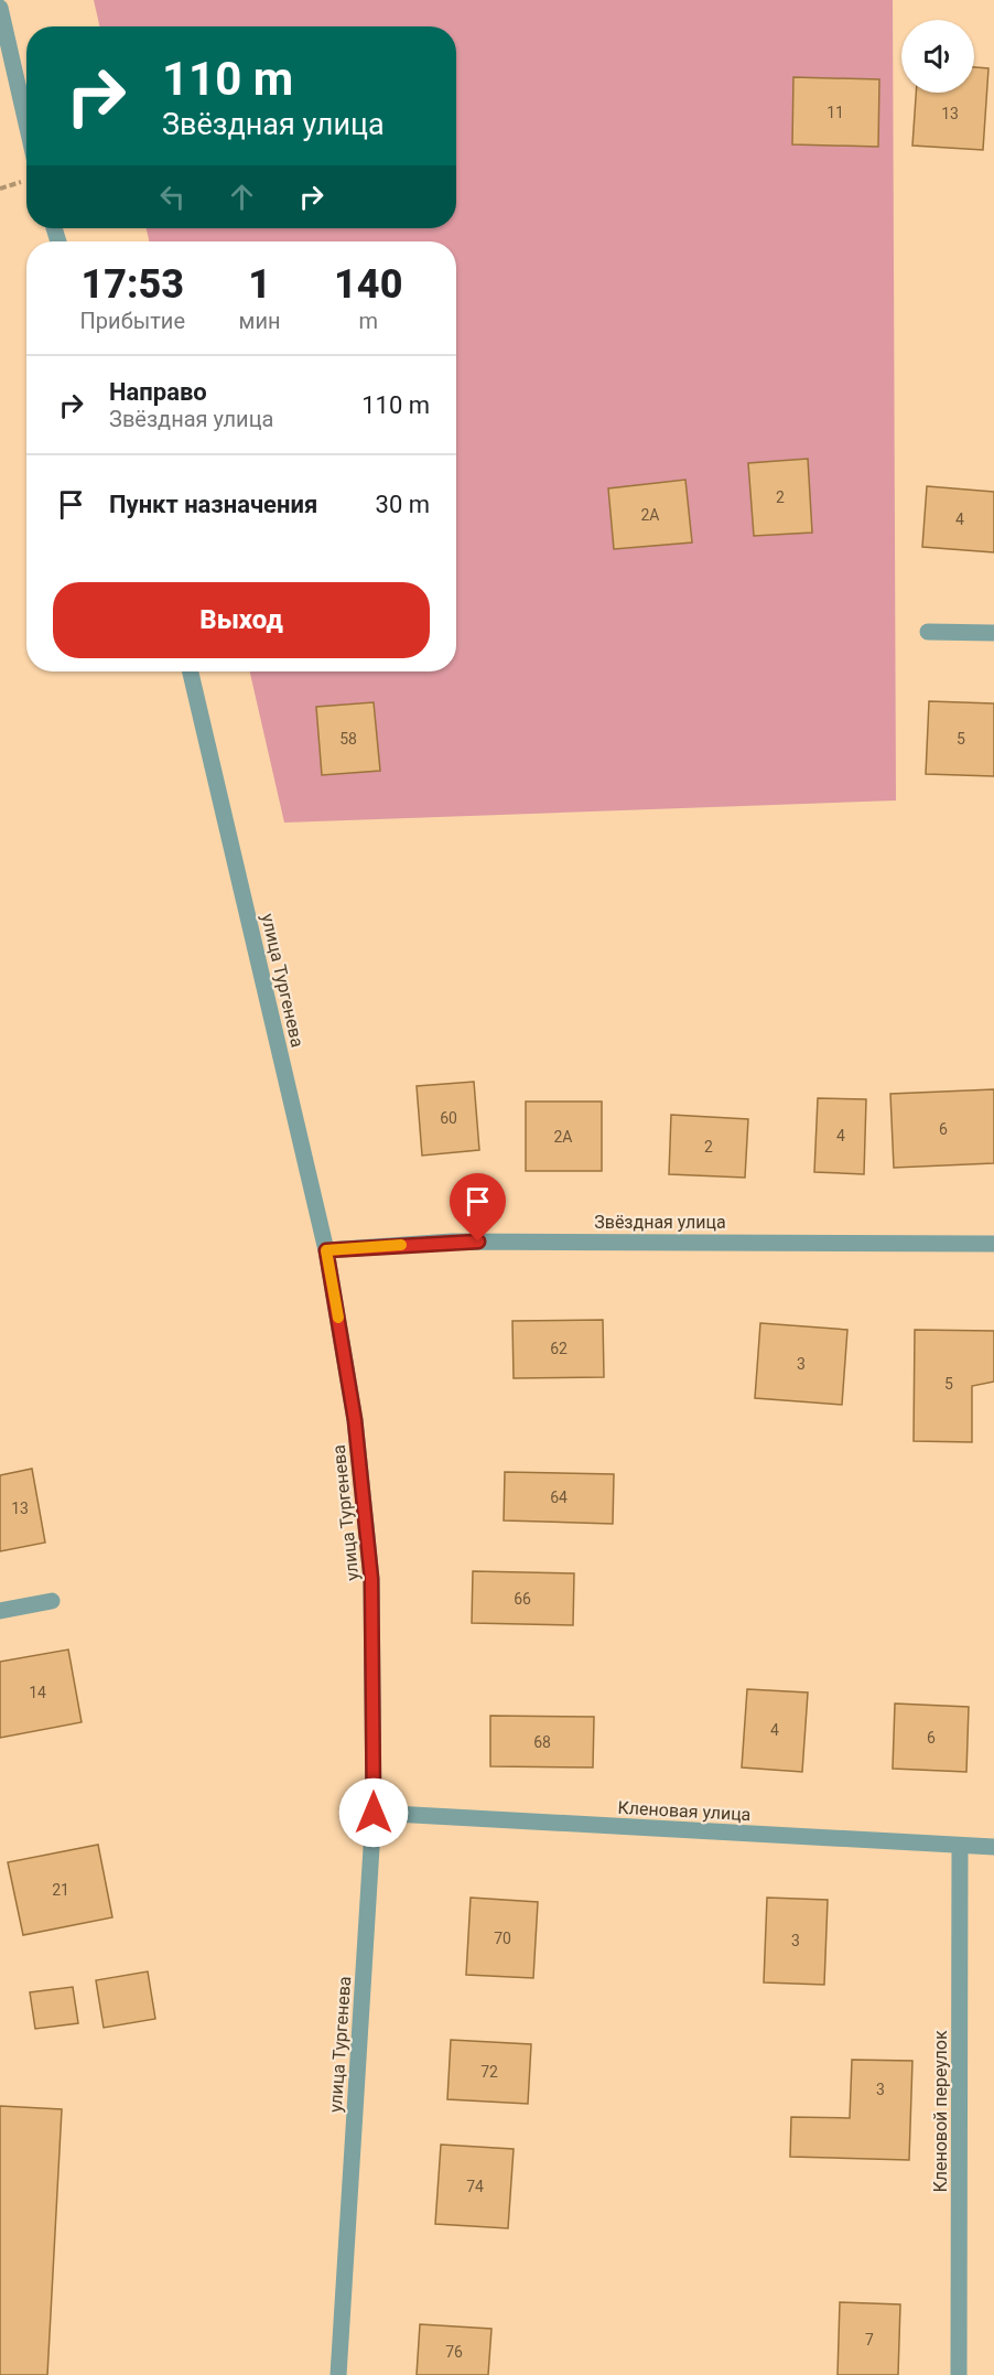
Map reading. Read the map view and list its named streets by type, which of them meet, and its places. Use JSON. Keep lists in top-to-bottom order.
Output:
{
  "streets": {
    "street": [
      "улица Тургенева",
      "Звёздная улица",
      "Кленовая улица",
      "Кленовой переулок"
    ]
  },
  "crossings": [
    ["улица Тургенева", "Звёздная улица"],
    ["улица Тургенева", "Кленовая улица"],
    ["Кленовая улица", "Кленовой переулок"]
  ],
  "house_numbers": [
    "11",
    "13",
    "2",
    "2А",
    "4",
    "58",
    "5",
    "60",
    "6",
    "4",
    "2А",
    "2",
    "62",
    "3",
    "5",
    "64",
    "13",
    "66",
    "14",
    "4",
    "6",
    "68",
    "21",
    "70",
    "3",
    "72",
    "3",
    "74",
    "7",
    "76"
  ],
  "page": {
    "turn": ["110 m", "Звёздная улица"],
    "eta": [
      "17:53",
      "Прибытие",
      "1",
      "мин",
      "140",
      "m"
    ],
    "list": [
      {
        "name": "Направо",
        "note": "Звёздная улица",
        "value": "110 m"
      },
      {
        "name": "Пункт назначения",
        "value": "30 m"
      }
    ],
    "buttons": "Выход"
  }
}
